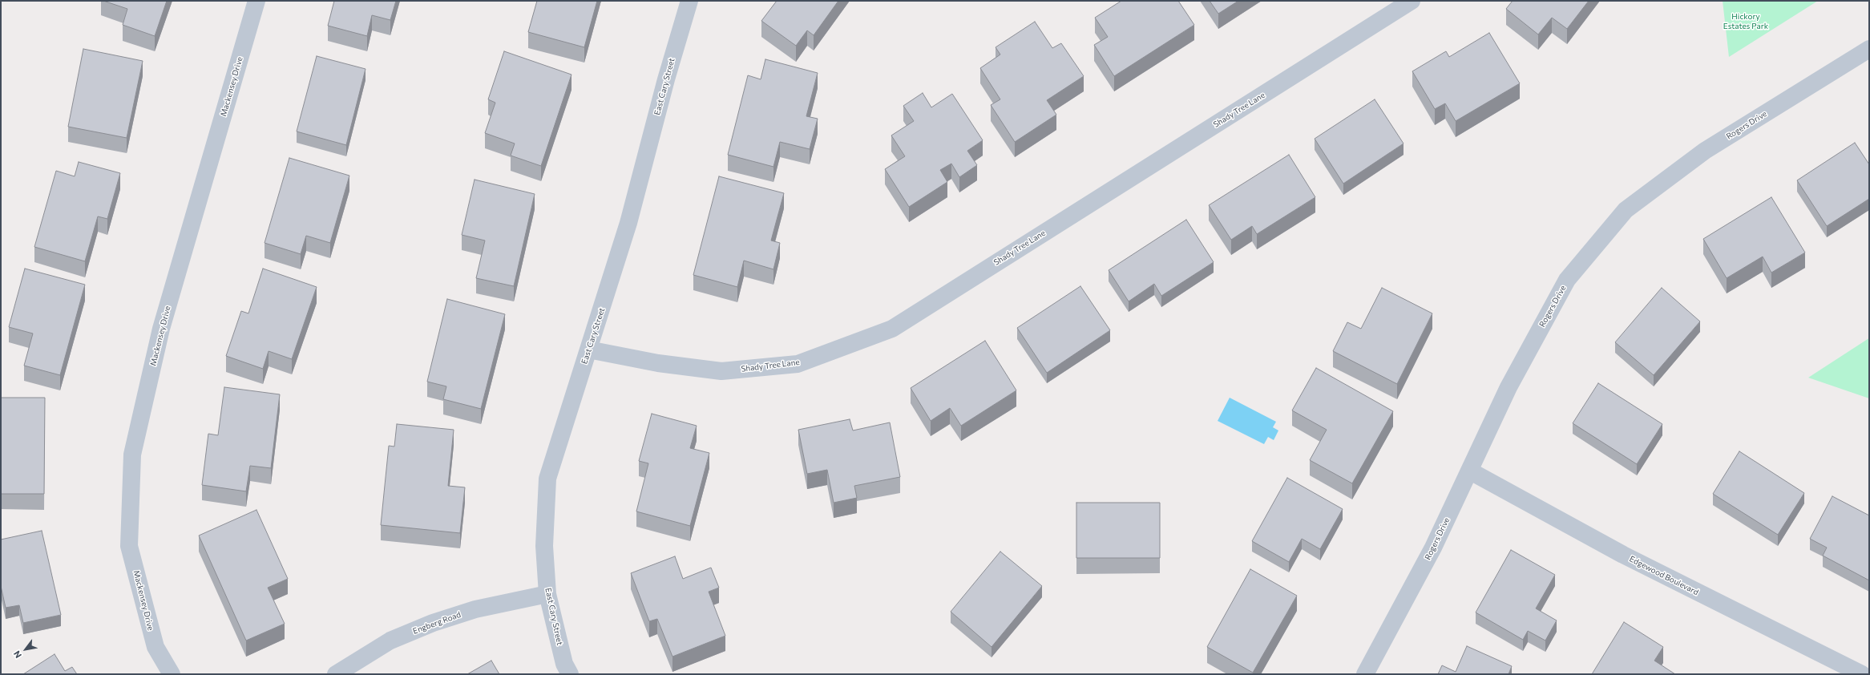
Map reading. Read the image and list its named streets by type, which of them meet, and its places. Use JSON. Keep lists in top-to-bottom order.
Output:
{
  "streets": {
    "street": [
      "Mackensey Drive",
      "East Cary Street",
      "Shady Tree Lane",
      "Rogers Drive",
      "Edgewood Boulevard",
      "Engberg Road"
    ]
  },
  "crossings": [
    ["East Cary Street", "Shady Tree Lane"],
    ["East Cary Street", "Engberg Road"],
    ["Rogers Drive", "Edgewood Boulevard"]
  ],
  "parks": ["Hickory Estates Park"],
  "north": "bottom left"
}
